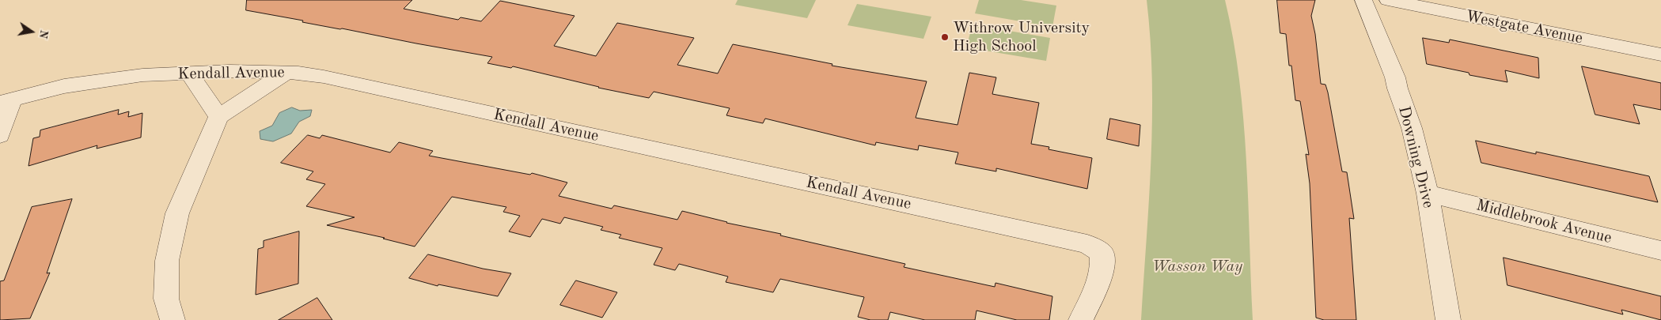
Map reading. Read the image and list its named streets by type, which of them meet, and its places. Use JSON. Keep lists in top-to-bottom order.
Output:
{
  "streets": {
    "street": [
      "Westgate Avenue",
      "Kendall Avenue",
      "Downing Drive",
      "Middlebrook Avenue"
    ]
  },
  "crossings": [
    ["Downing Drive", "Middlebrook Avenue"]
  ],
  "parks": ["Wasson Way"],
  "places": ["Withrow University High School"],
  "north": "right"
}
